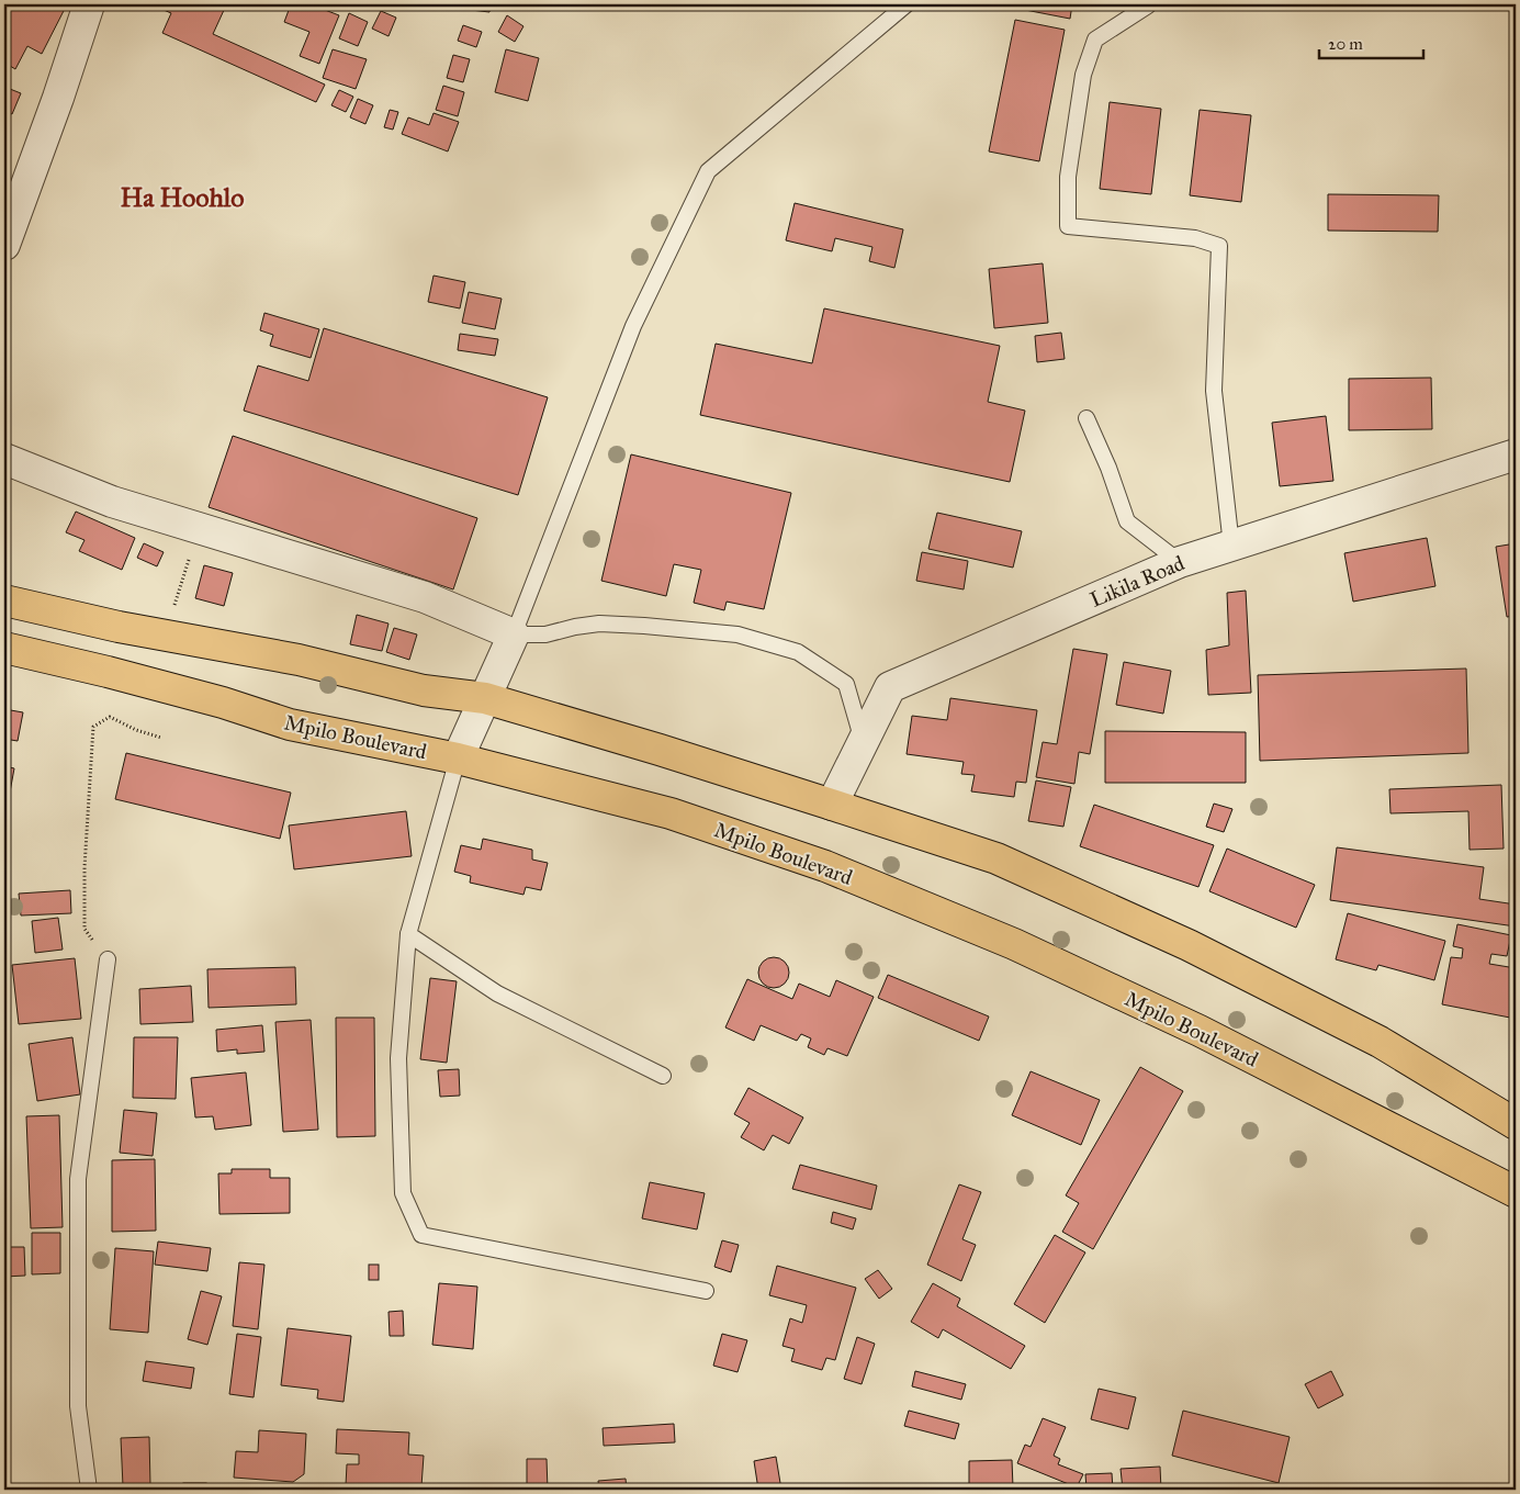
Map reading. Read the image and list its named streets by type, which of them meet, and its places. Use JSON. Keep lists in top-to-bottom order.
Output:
{
  "streets": {
    "highway": ["Mpilo Boulevard"],
    "street": ["Likila Road"]
  },
  "districts": ["Ha Hoohlo"],
  "scale_bar": "20 m"
}
